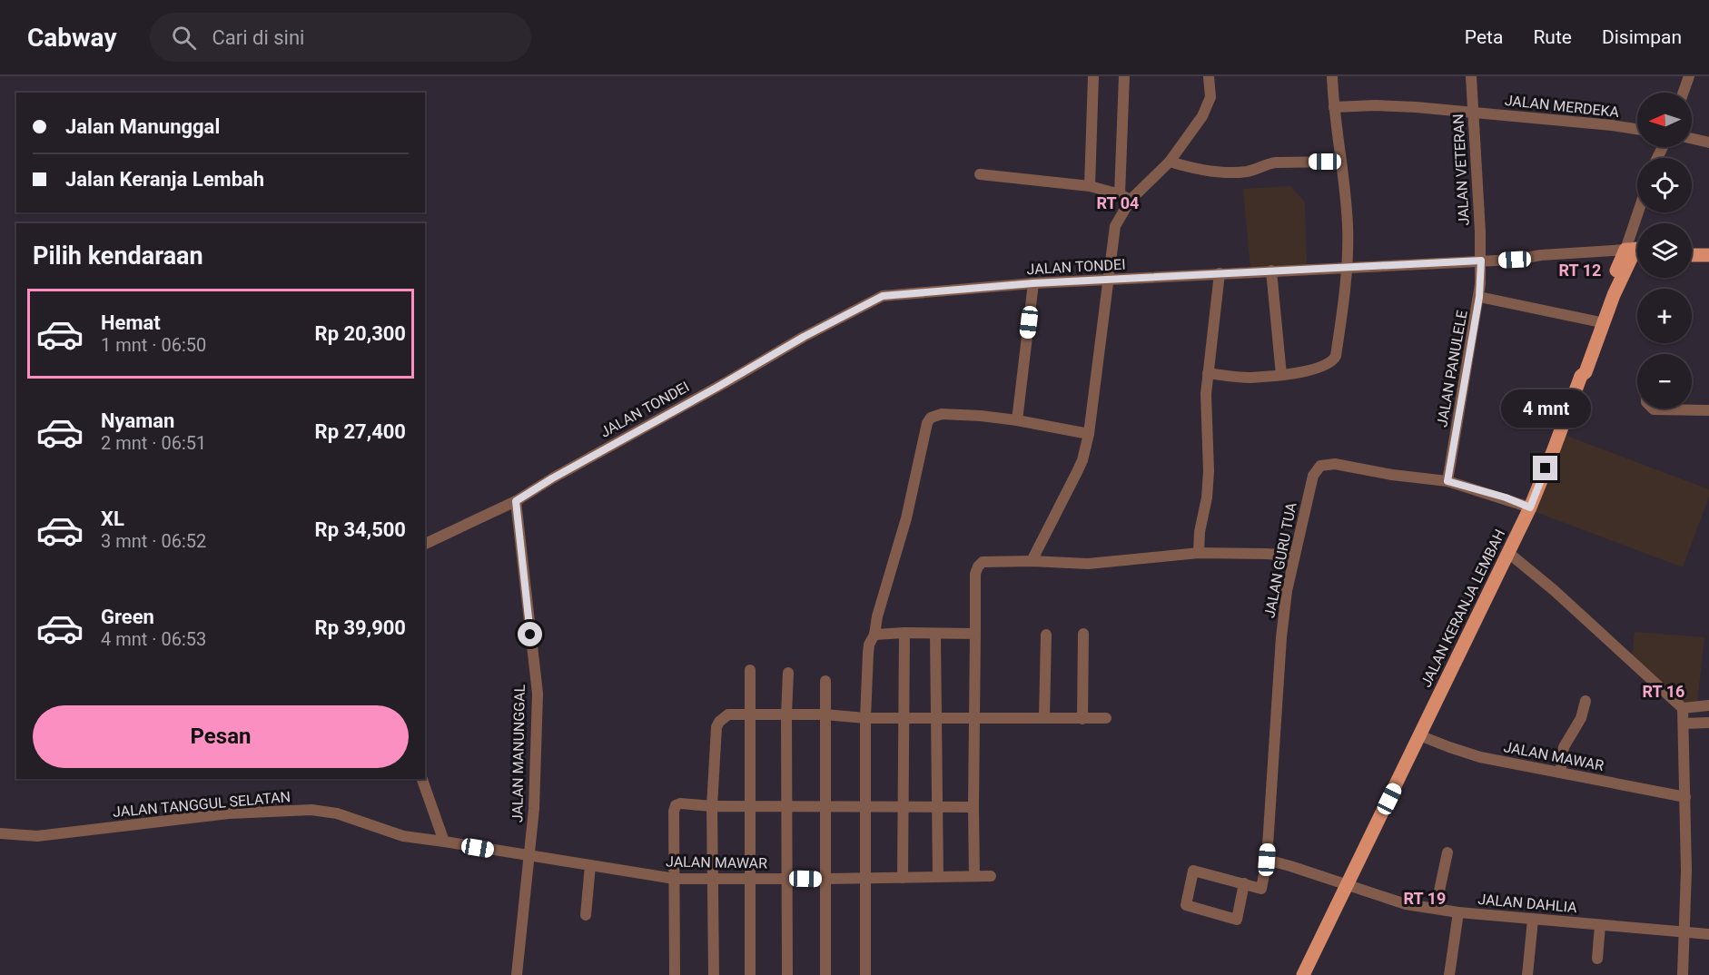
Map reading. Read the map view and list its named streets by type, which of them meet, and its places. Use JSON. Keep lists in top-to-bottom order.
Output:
{
  "streets": {
    "main road": ["JALAN KERANJA LEMBAH"],
    "street": [
      "JALAN MERDEKA",
      "JALAN VETERAN",
      "JALAN TONDEI",
      "JALAN PANULELE",
      "JALAN GURU TUA",
      "JALAN MANUNGGAL",
      "JALAN MAWAR",
      "JALAN TANGGUL SELATAN",
      "JALAN DAHLIA"
    ]
  },
  "crossings": [
    ["JALAN MERDEKA", "JALAN VETERAN"],
    ["JALAN VETERAN", "JALAN TONDEI"],
    ["JALAN VETERAN", "JALAN PANULELE"],
    ["JALAN TONDEI", "JALAN PANULELE"],
    ["JALAN TONDEI", "JALAN KERANJA LEMBAH"],
    ["JALAN TONDEI", "JALAN MANUNGGAL"],
    ["JALAN PANULELE", "JALAN GURU TUA"],
    ["JALAN GURU TUA", "JALAN KERANJA LEMBAH"],
    ["JALAN KERANJA LEMBAH", "JALAN MAWAR"],
    ["JALAN KERANJA LEMBAH", "JALAN DAHLIA"],
    ["JALAN MANUNGGAL", "JALAN MAWAR"],
    ["JALAN MAWAR", "JALAN TANGGUL SELATAN"]
  ],
  "districts": [
    "RT 04",
    "RT 12",
    "RT 16",
    "RT 19"
  ],
  "north": "left",
  "page": {
    "header": "Cabway",
    "search": "Cari di sini",
    "nav": ["Peta", "Rute", "Disimpan"],
    "map_buttons": ["+", "−"],
    "banner": ["Jalan Manunggal", "Jalan Keranja Lembah"],
    "heading": "Pilih kendaraan",
    "list": [
      {
        "name": "Hemat",
        "note": "1 mnt · 06:50",
        "value": "Rp 20,300"
      },
      {
        "name": "Nyaman",
        "note": "2 mnt · 06:51",
        "value": "Rp 27,400"
      },
      {
        "name": "XL",
        "note": "3 mnt · 06:52",
        "value": "Rp 34,500"
      },
      {
        "name": "Green",
        "note": "4 mnt · 06:53",
        "value": "Rp 39,900"
      }
    ],
    "bubble": "4 mnt",
    "buttons": "Pesan"
  }
}
